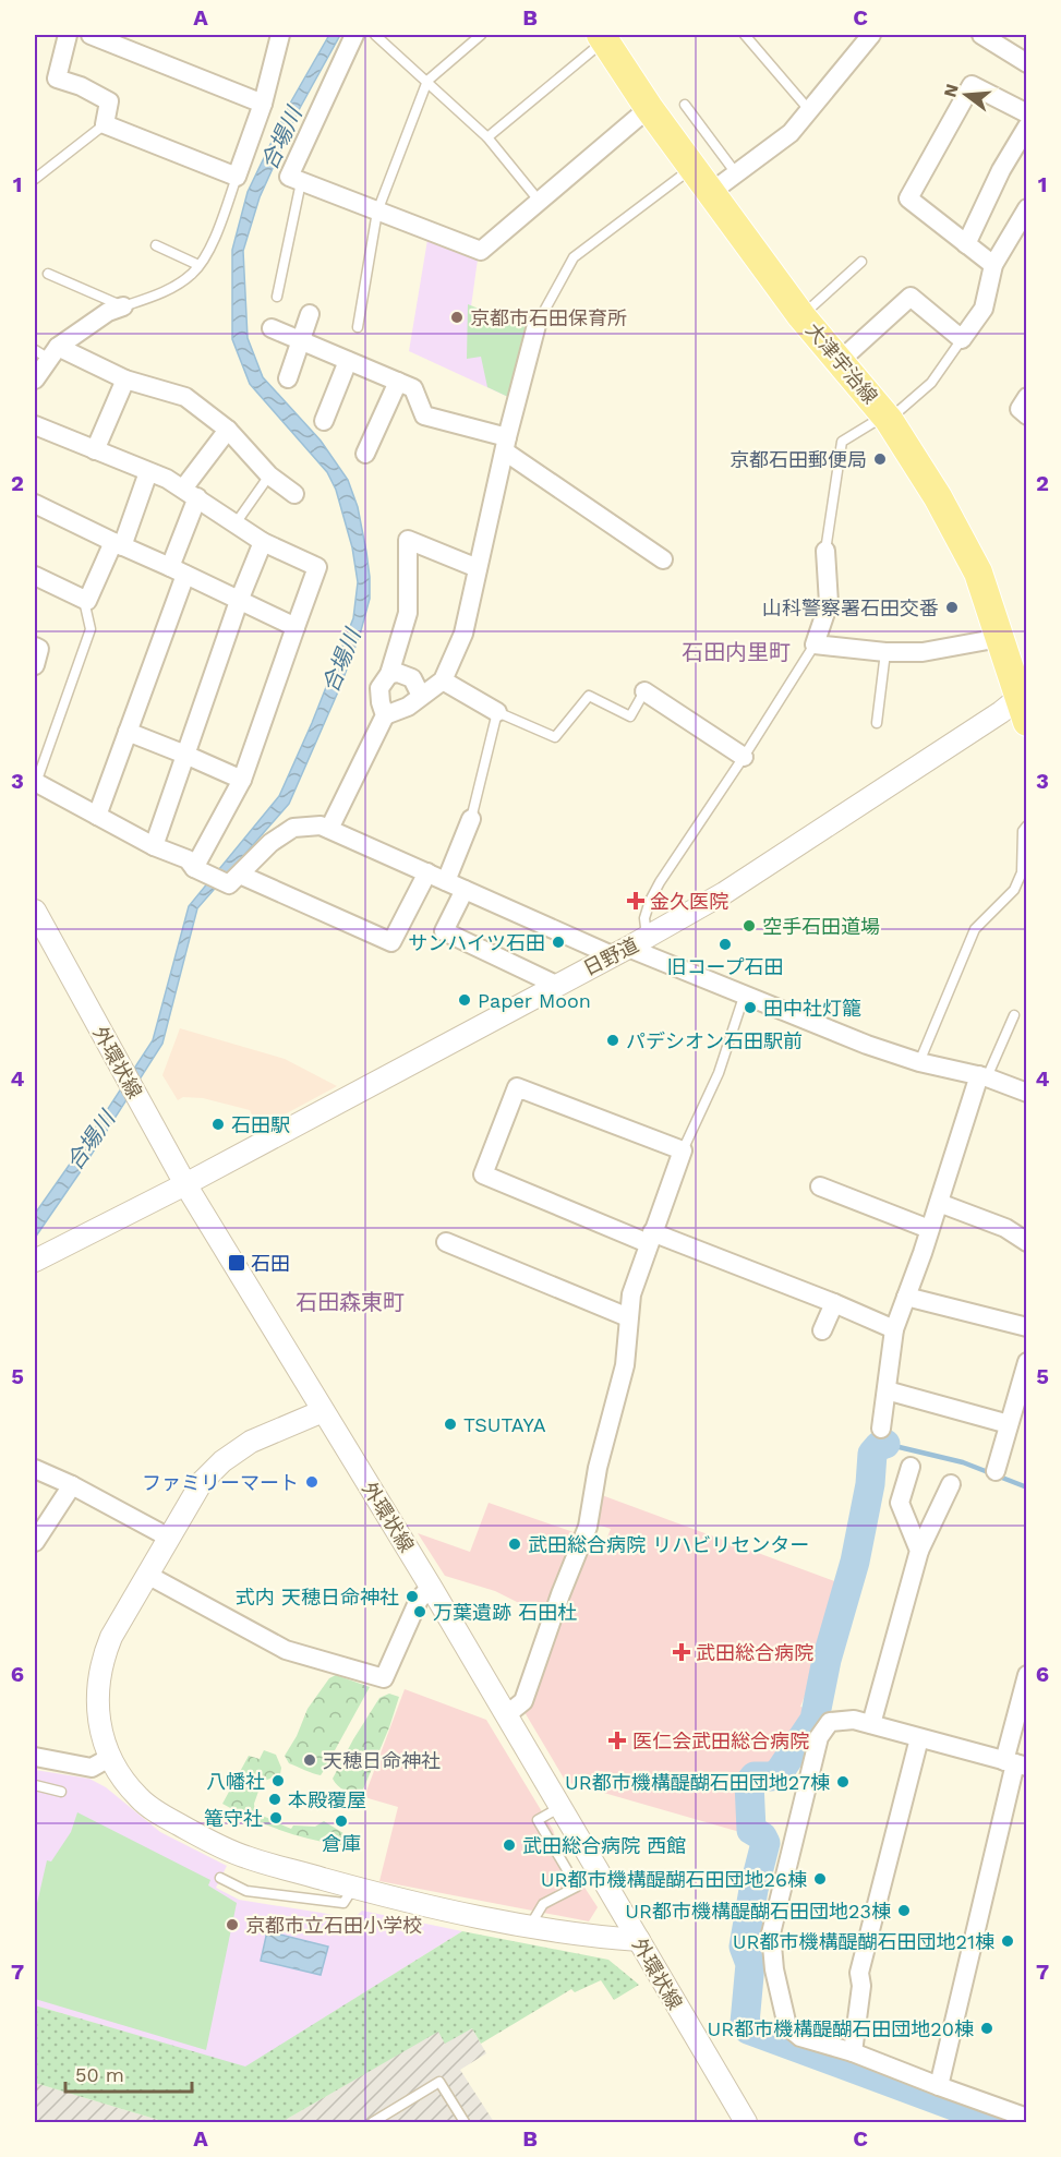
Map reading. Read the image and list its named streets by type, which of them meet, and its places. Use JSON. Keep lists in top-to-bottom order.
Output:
{
  "streets": {
    "main road": ["大津宇治線"],
    "street": ["日野道", "外環状線"]
  },
  "crossings": [
    ["大津宇治線", "日野道"],
    ["日野道", "外環状線"]
  ],
  "districts": ["石田内里町", "石田森東町"],
  "water": ["合場川"],
  "places": {
    "other": [
      "京都市石田保育所",
      "京都石田郵便局",
      "山科警察署石田交番",
      "空手石田道場",
      "サンハイツ石田",
      "旧コープ石田",
      "Paper Moon",
      "田中社灯籠",
      "パデシオン石田駅前",
      "石田駅",
      "TSUTAYA",
      "ファミリーマート",
      "武田総合病院 リハビリセンター",
      "式内 天穂日命神社",
      "万葉遺跡 石田杜",
      "天穂日命神社",
      "八幡社",
      "UR都市機構醍醐石田団地27棟",
      "本殿覆屋",
      "篭守社",
      "倉庫",
      "武田総合病院 西館",
      "UR都市機構醍醐石田団地26棟",
      "UR都市機構醍醐石田団地23棟",
      "京都市立石田小学校",
      "UR都市機構醍醐石田団地21棟",
      "UR都市機構醍醐石田団地20棟"
    ],
    "health": ["金久医院", "武田総合病院", "医仁会武田総合病院"],
    "transit": ["石田"]
  },
  "scale_bar": "50 m",
  "north": "left",
  "grid": {
    "columns": ["A", "B", "C"],
    "rows": [
      "1",
      "2",
      "3",
      "4",
      "5",
      "6",
      "7"
    ]
  }
}
